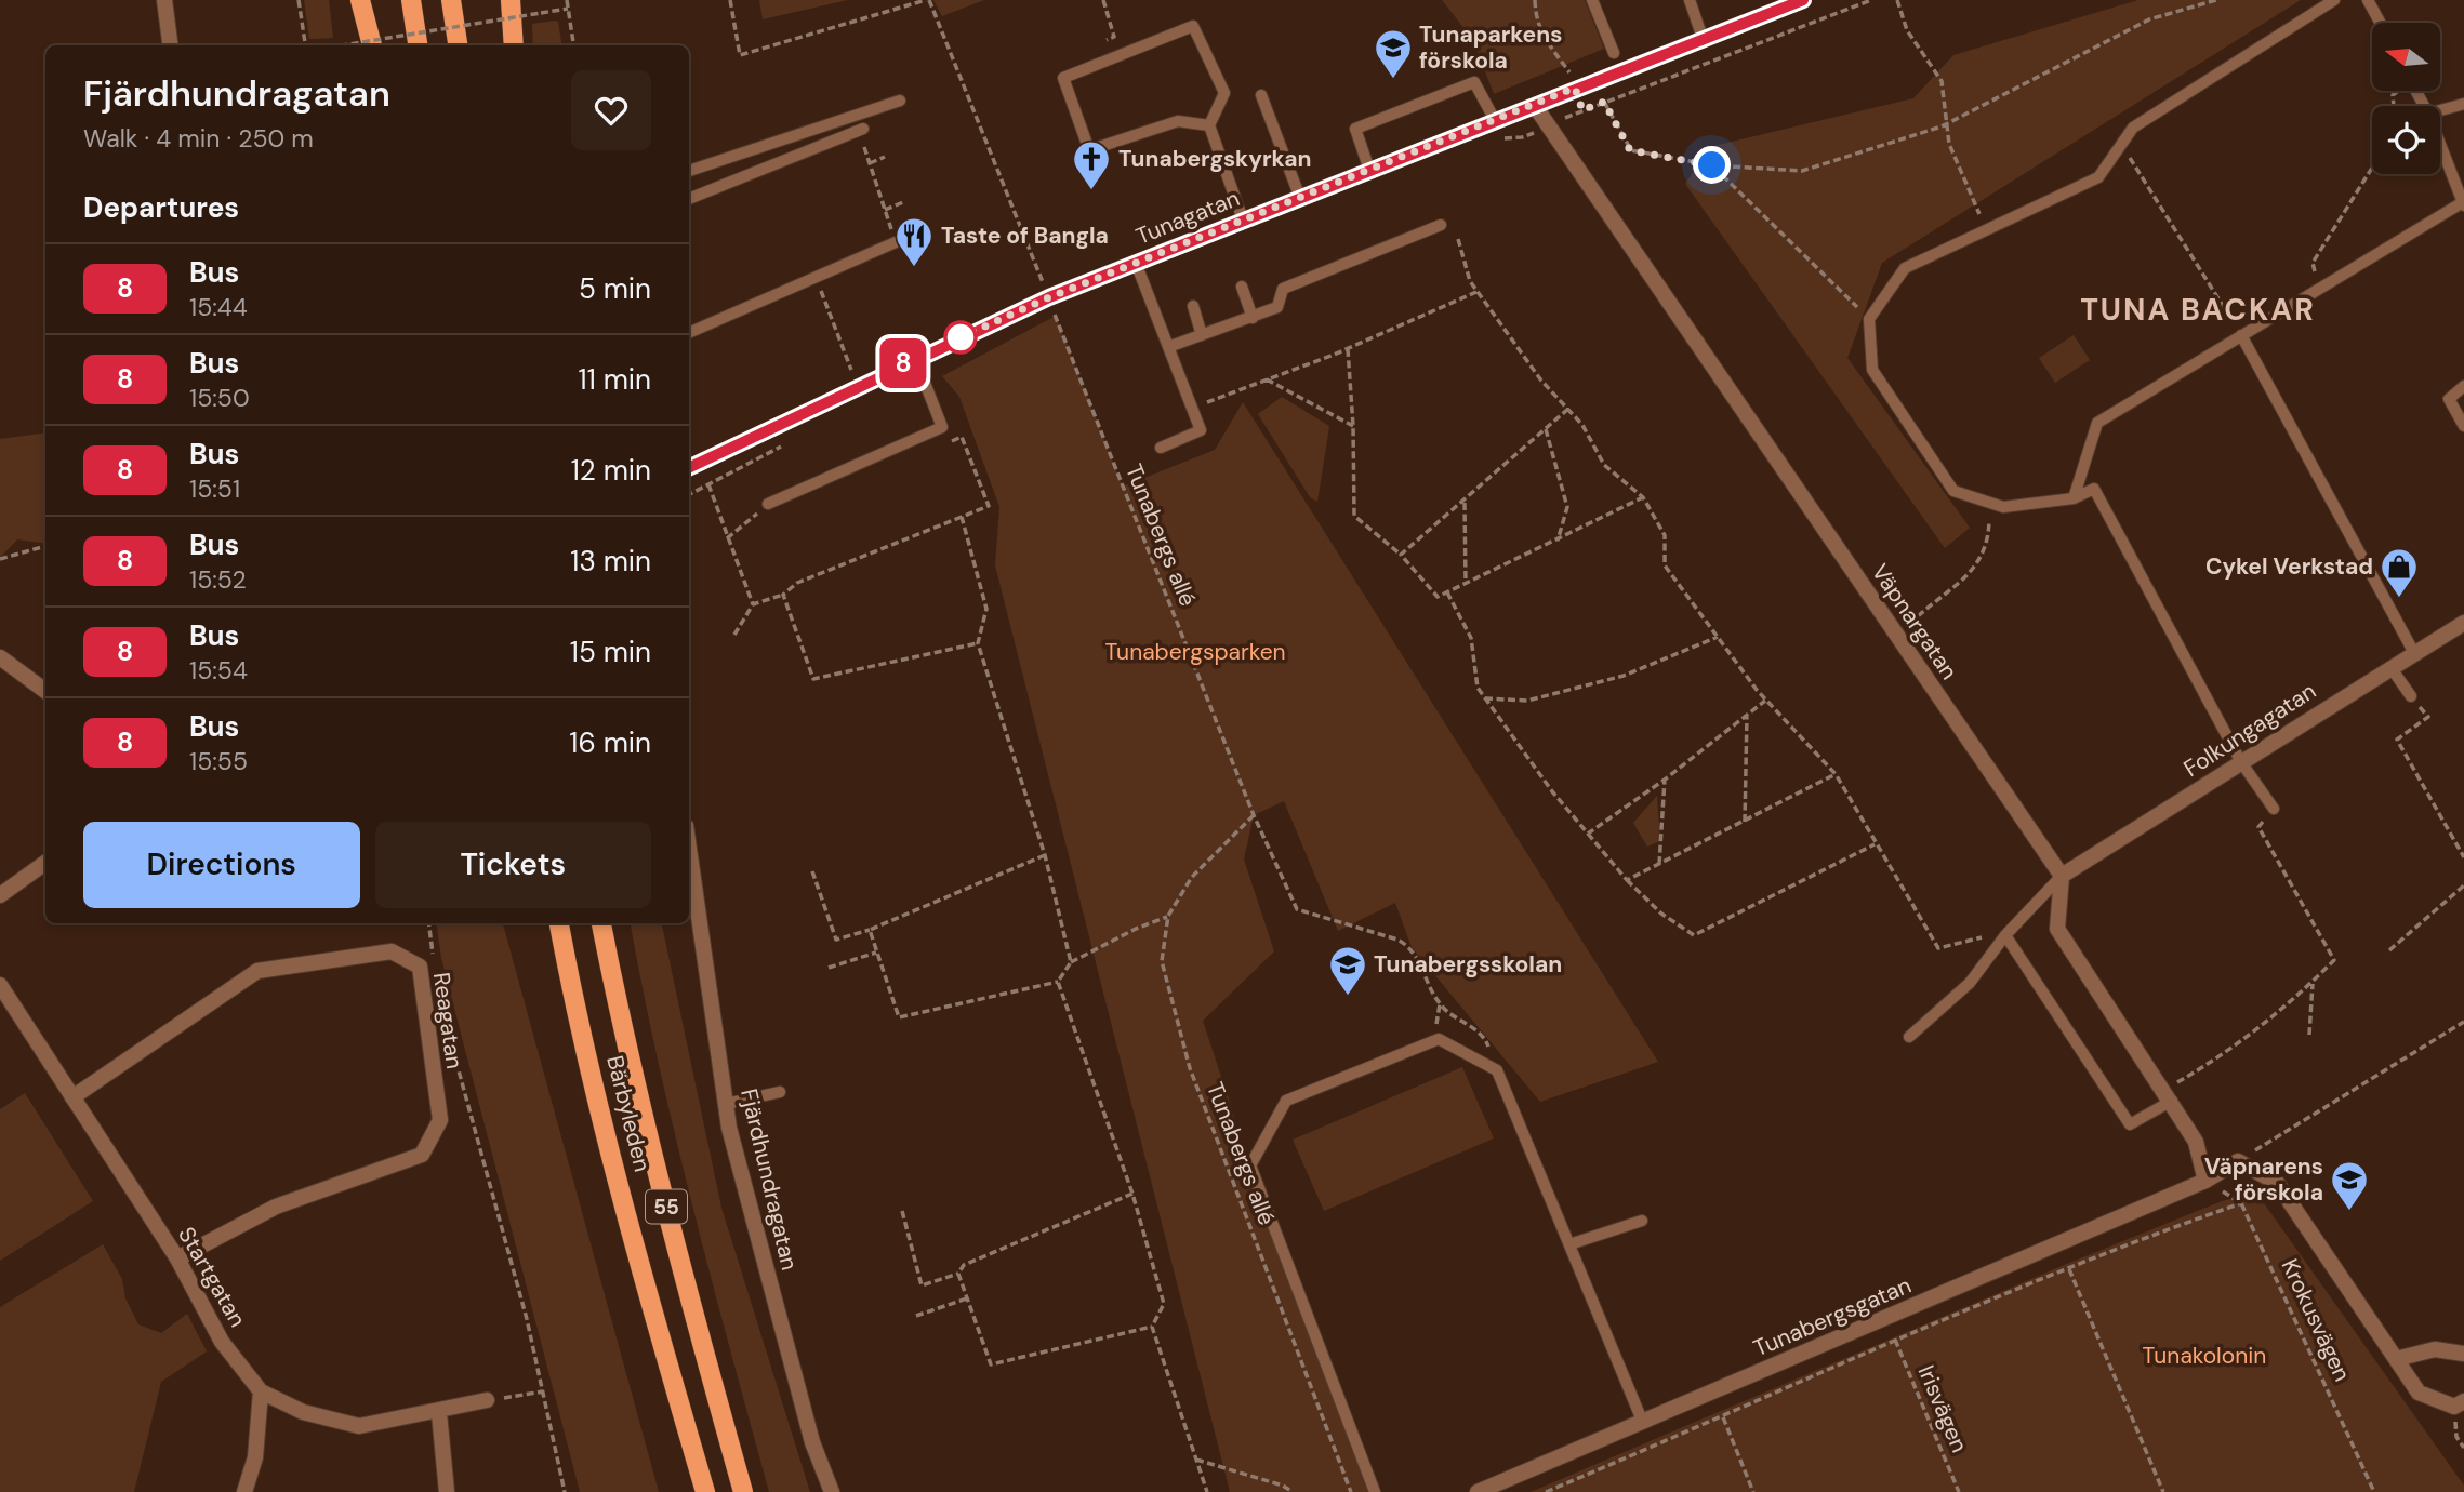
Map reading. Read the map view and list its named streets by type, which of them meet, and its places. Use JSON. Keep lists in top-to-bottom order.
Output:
{
  "streets": {
    "main road": ["Bärbyleden", "55"],
    "street": [
      "Tunagatan",
      "Väpnargatan",
      "Folkungagatan",
      "Reagatan",
      "Fjärdhundragatan",
      "Startgatan",
      "Tunabergsgatan"
    ],
    "path": ["Tunabergs allé", "Krokusvägen", "Irisvägen"]
  },
  "crossings": [
    ["Tunagatan", "Tunabergs allé"],
    ["Tunagatan", "Väpnargatan"],
    ["Väpnargatan", "Folkungagatan"],
    ["Reagatan", "Startgatan"]
  ],
  "districts": ["TUNA BACKAR"],
  "parks": ["Tunabergsparken", "Tunakolonin"],
  "places": {
    "school or university": ["Tunaparkens förskola", "Tunabergsskolan", "Väpnarens förskola"],
    "church": ["Tunabergskyrkan"],
    "restaurant": ["Taste of Bangla"],
    "shop": ["Cykel Verkstad"]
  },
  "lines": ["bus line 8"],
  "north": "left",
  "page": {
    "on_map": "8",
    "heading": [
      ["Fjärdhundragatan", "Walk · 4 min · 250 m"],
      "Departures"
    ],
    "list": [
      {
        "mark": "8",
        "name": "Bus",
        "note": "15:44",
        "value": "5 min"
      },
      {
        "mark": "8",
        "name": "Bus",
        "note": "15:50",
        "value": "11 min"
      },
      {
        "mark": "8",
        "name": "Bus",
        "note": "15:51",
        "value": "12 min"
      },
      {
        "mark": "8",
        "name": "Bus",
        "note": "15:52",
        "value": "13 min"
      },
      {
        "mark": "8",
        "name": "Bus",
        "note": "15:54",
        "value": "15 min"
      },
      {
        "mark": "8",
        "name": "Bus",
        "note": "15:55",
        "value": "16 min"
      }
    ],
    "buttons": ["Directions", "Tickets"]
  }
}
